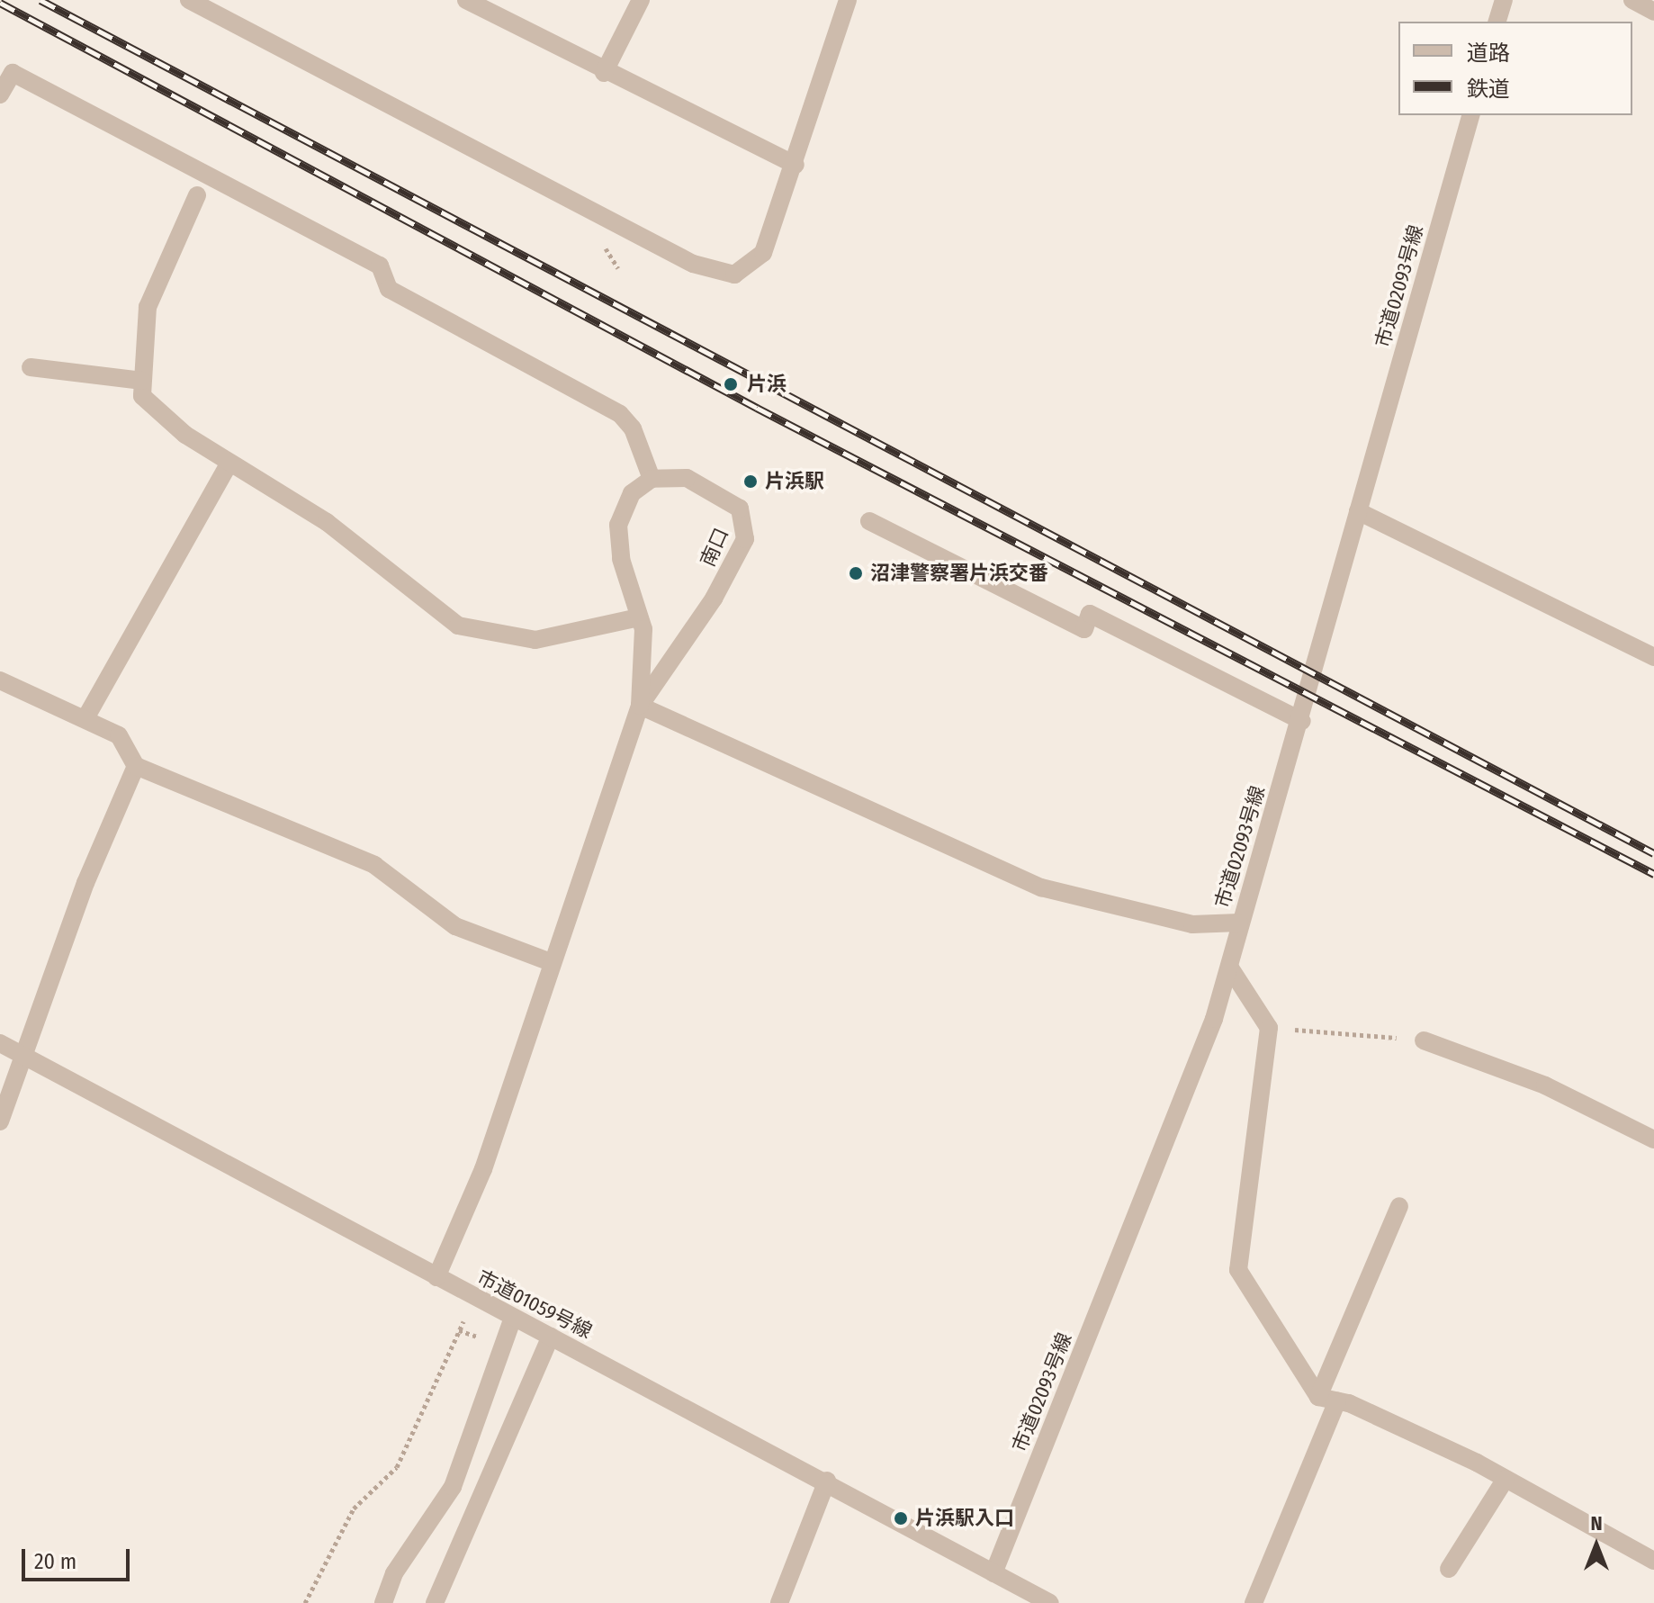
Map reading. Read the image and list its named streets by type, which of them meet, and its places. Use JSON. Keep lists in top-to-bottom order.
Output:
{
  "streets": {
    "street": ["市道02093号線", "南口", "市道01059号線"]
  },
  "crossings": [
    ["市道02093号線", "市道01059号線"]
  ],
  "places": [
    "片浜",
    "片浜駅",
    "沼津警察署片浜交番",
    "片浜駅入口"
  ],
  "legend": ["道路", "鉄道"],
  "scale_bar": "20 m",
  "north": "top"
}
